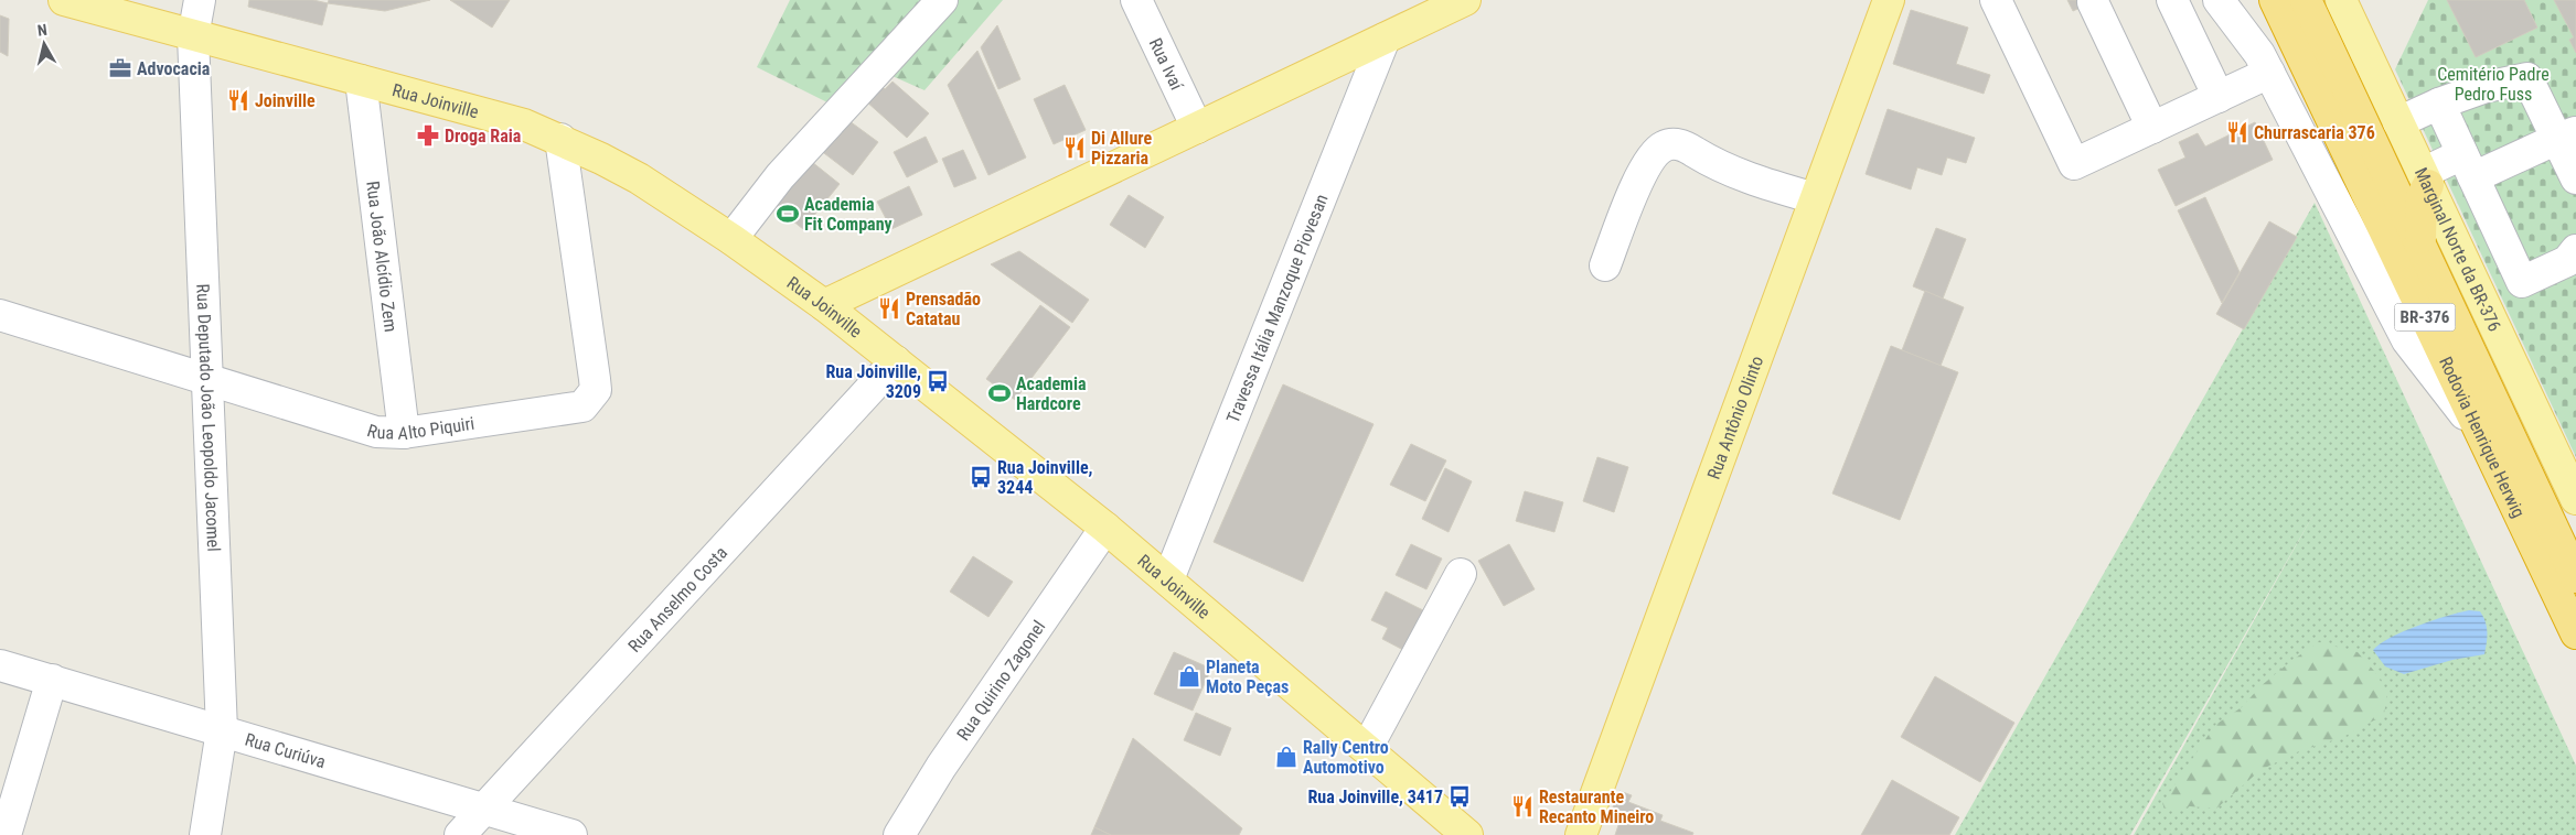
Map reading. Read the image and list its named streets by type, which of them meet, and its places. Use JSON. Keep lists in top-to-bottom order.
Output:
{
  "streets": {
    "highway": ["BR-376", "Rodovia Henrique Herwig"],
    "main road": ["Rua Joinville", "Marginal Norte da BR-376", "Rua Antônio Olinto"],
    "street": [
      "Rua Ivaí",
      "Rua João Alcídio Zem",
      "Travessa Itália Manzoque Piovesan",
      "Rua Deputado João Leopoldo Jacomel",
      "Rua Alto Piquiri",
      "Rua Anselmo Costa",
      "Rua Quirino Zagonel",
      "Rua Curiúva"
    ]
  },
  "crossings": [
    ["Rua Joinville", "Rua João Alcídio Zem"],
    ["Rua Joinville", "Travessa Itália Manzoque Piovesan"],
    ["Rua Joinville", "Rua Deputado João Leopoldo Jacomel"],
    ["Rua Joinville", "Rua Alto Piquiri"],
    ["Rua Joinville", "Rua Anselmo Costa"],
    ["Rua Joinville", "Rua Quirino Zagonel"],
    ["Rua João Alcídio Zem", "Rua Alto Piquiri"],
    ["Rua Deputado João Leopoldo Jacomel", "Rua Alto Piquiri"],
    ["Rua Deputado João Leopoldo Jacomel", "Rua Curiúva"],
    ["Rua Anselmo Costa", "Rua Curiúva"]
  ],
  "parks": ["Cemitério Padre Pedro Fuss"],
  "places": {
    "office": ["Advocacia"],
    "restaurant": [
      "Joinville",
      "Churrascaria 376",
      "Di Allure Pizzaria",
      "Prensadão Catatau",
      "Restaurante Recanto Mineiro"
    ],
    "pharmacy": ["Droga Raia"],
    "sports": ["Academia Fit Company", "Academia Hardcore"],
    "bus stop": ["Rua Joinville, 3209", "Rua Joinville, 3244", "Rua Joinville, 3417"],
    "shop": ["Planeta Moto Peças", "Rally Centro Automotivo"]
  },
  "north": "top"
}
